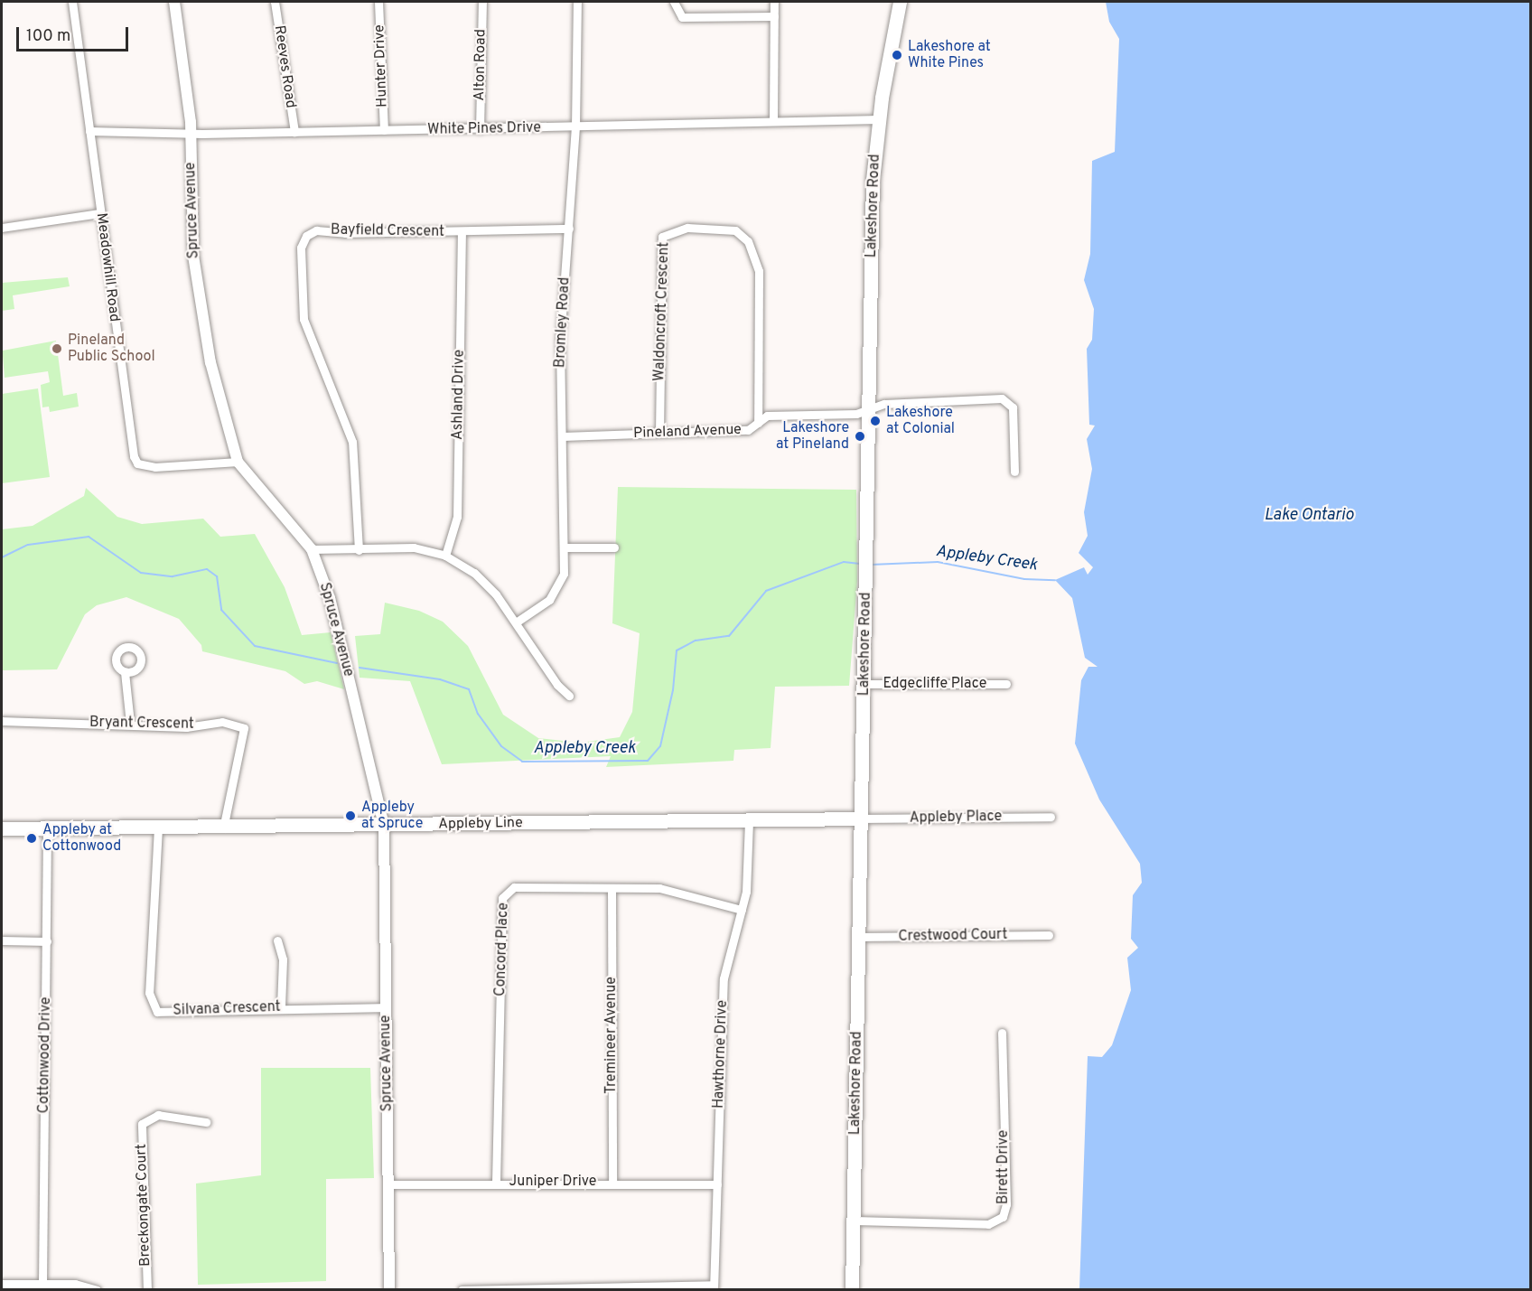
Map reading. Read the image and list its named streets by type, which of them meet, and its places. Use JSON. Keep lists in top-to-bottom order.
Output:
{
  "streets": {
    "main road": ["Lakeshore Road", "Appleby Line"],
    "street": [
      "Alton Road",
      "Hunter Drive",
      "Reeves Road",
      "White Pines Drive",
      "Spruce Avenue",
      "Bayfield Crescent",
      "Meadowhill Road",
      "Waldoncroft Crescent",
      "Bromley Road",
      "Ashland Drive",
      "Pineland Avenue",
      "Edgecliffe Place",
      "Bryant Crescent",
      "Appleby Place",
      "Crestwood Court",
      "Concord Place",
      "Silvana Crescent",
      "Tremineer Avenue",
      "Hawthorne Drive",
      "Cottonwood Drive",
      "Birett Drive",
      "Juniper Drive",
      "Breckongate Court"
    ]
  },
  "crossings": [
    ["Alton Road", "White Pines Drive"],
    ["Hunter Drive", "White Pines Drive"],
    ["Reeves Road", "White Pines Drive"],
    ["White Pines Drive", "Lakeshore Road"],
    ["White Pines Drive", "Spruce Avenue"],
    ["White Pines Drive", "Meadowhill Road"],
    ["White Pines Drive", "Bromley Road"],
    ["Lakeshore Road", "Pineland Avenue"],
    ["Lakeshore Road", "Edgecliffe Place"],
    ["Lakeshore Road", "Appleby Place"],
    ["Lakeshore Road", "Appleby Line"],
    ["Lakeshore Road", "Crestwood Court"],
    ["Lakeshore Road", "Birett Drive"],
    ["Spruce Avenue", "Meadowhill Road"],
    ["Spruce Avenue", "Appleby Line"],
    ["Spruce Avenue", "Silvana Crescent"],
    ["Spruce Avenue", "Juniper Drive"],
    ["Bayfield Crescent", "Bromley Road"],
    ["Bayfield Crescent", "Ashland Drive"],
    ["Waldoncroft Crescent", "Pineland Avenue"],
    ["Bromley Road", "Pineland Avenue"],
    ["Bryant Crescent", "Appleby Line"],
    ["Appleby Place", "Appleby Line"],
    ["Appleby Line", "Silvana Crescent"],
    ["Appleby Line", "Hawthorne Drive"],
    ["Appleby Line", "Cottonwood Drive"],
    ["Concord Place", "Tremineer Avenue"],
    ["Concord Place", "Hawthorne Drive"],
    ["Concord Place", "Juniper Drive"],
    ["Tremineer Avenue", "Juniper Drive"],
    ["Hawthorne Drive", "Juniper Drive"]
  ],
  "water": ["Lake Ontario", "Appleby Creek"],
  "places": [
    "Lakeshore at White Pines",
    "Pineland Public School",
    "Lakeshore at Colonial",
    "Lakeshore at Pineland",
    "Appleby at Spruce",
    "Appleby at Cottonwood"
  ],
  "scale_bar": "100 m"
}
